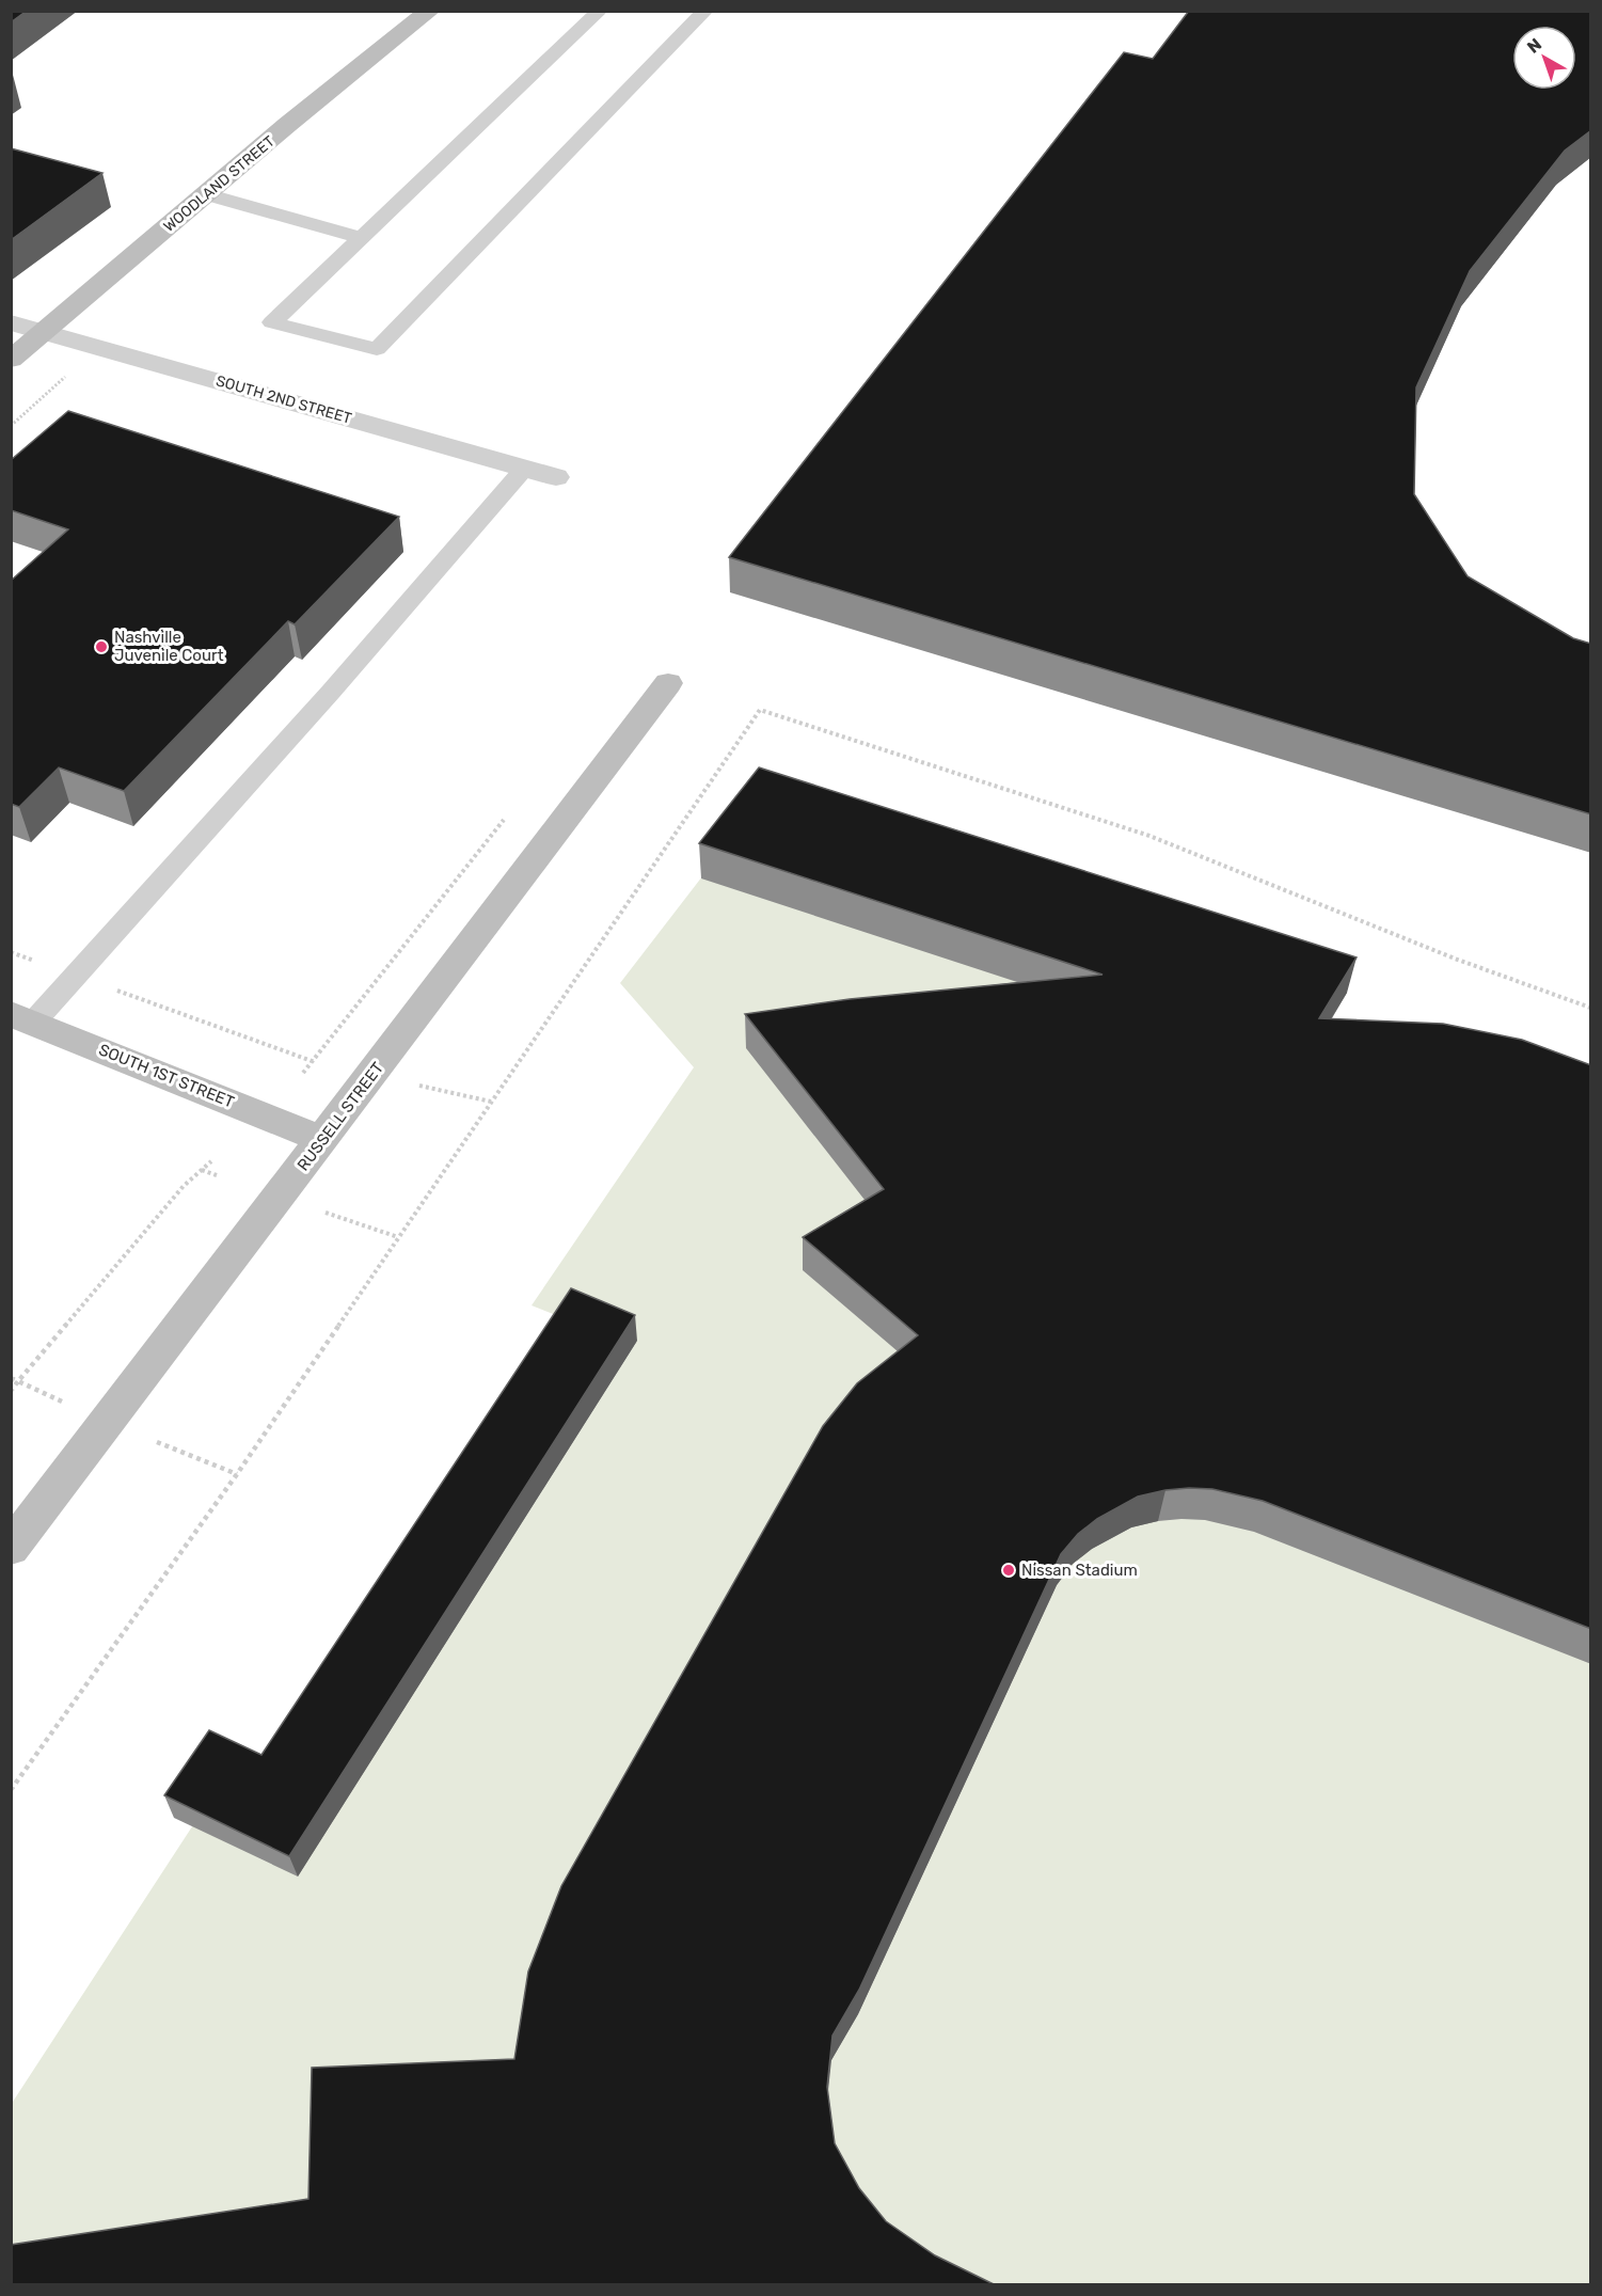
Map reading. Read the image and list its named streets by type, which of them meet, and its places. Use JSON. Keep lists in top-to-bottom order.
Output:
{
  "streets": {
    "street": [
      "WOODLAND STREET",
      "SOUTH 2ND STREET",
      "SOUTH 1ST STREET",
      "RUSSELL STREET"
    ]
  },
  "crossings": [
    ["WOODLAND STREET", "SOUTH 2ND STREET"],
    ["SOUTH 1ST STREET", "RUSSELL STREET"]
  ],
  "places": ["Nashville Juvenile Court", "Nissan Stadium"],
  "north": "top left"
}
